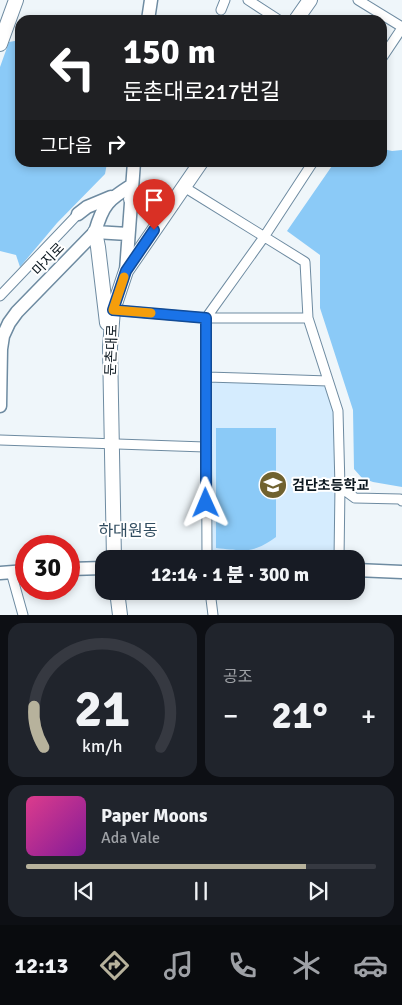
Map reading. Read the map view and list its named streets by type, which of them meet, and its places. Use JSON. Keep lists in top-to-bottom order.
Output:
{
  "streets": {
    "main road": ["둔촌대로"],
    "street": ["마지로"]
  },
  "districts": ["하대원동"],
  "places": {
    "school or university": ["검단초등학교"]
  },
  "page": {
    "turn": ["150 m", "둔촌대로217번길"],
    "then": "그다음",
    "limit": "30",
    "trip": "12:14 · 1 분 · 300 m",
    "tile": "공조",
    "heat": ["−", "21°", "+"],
    "song": ["Paper Moons", "Ada Vale"],
    "tabs": "12:13",
    "gauge": ["21", "km/h"]
  }
}
